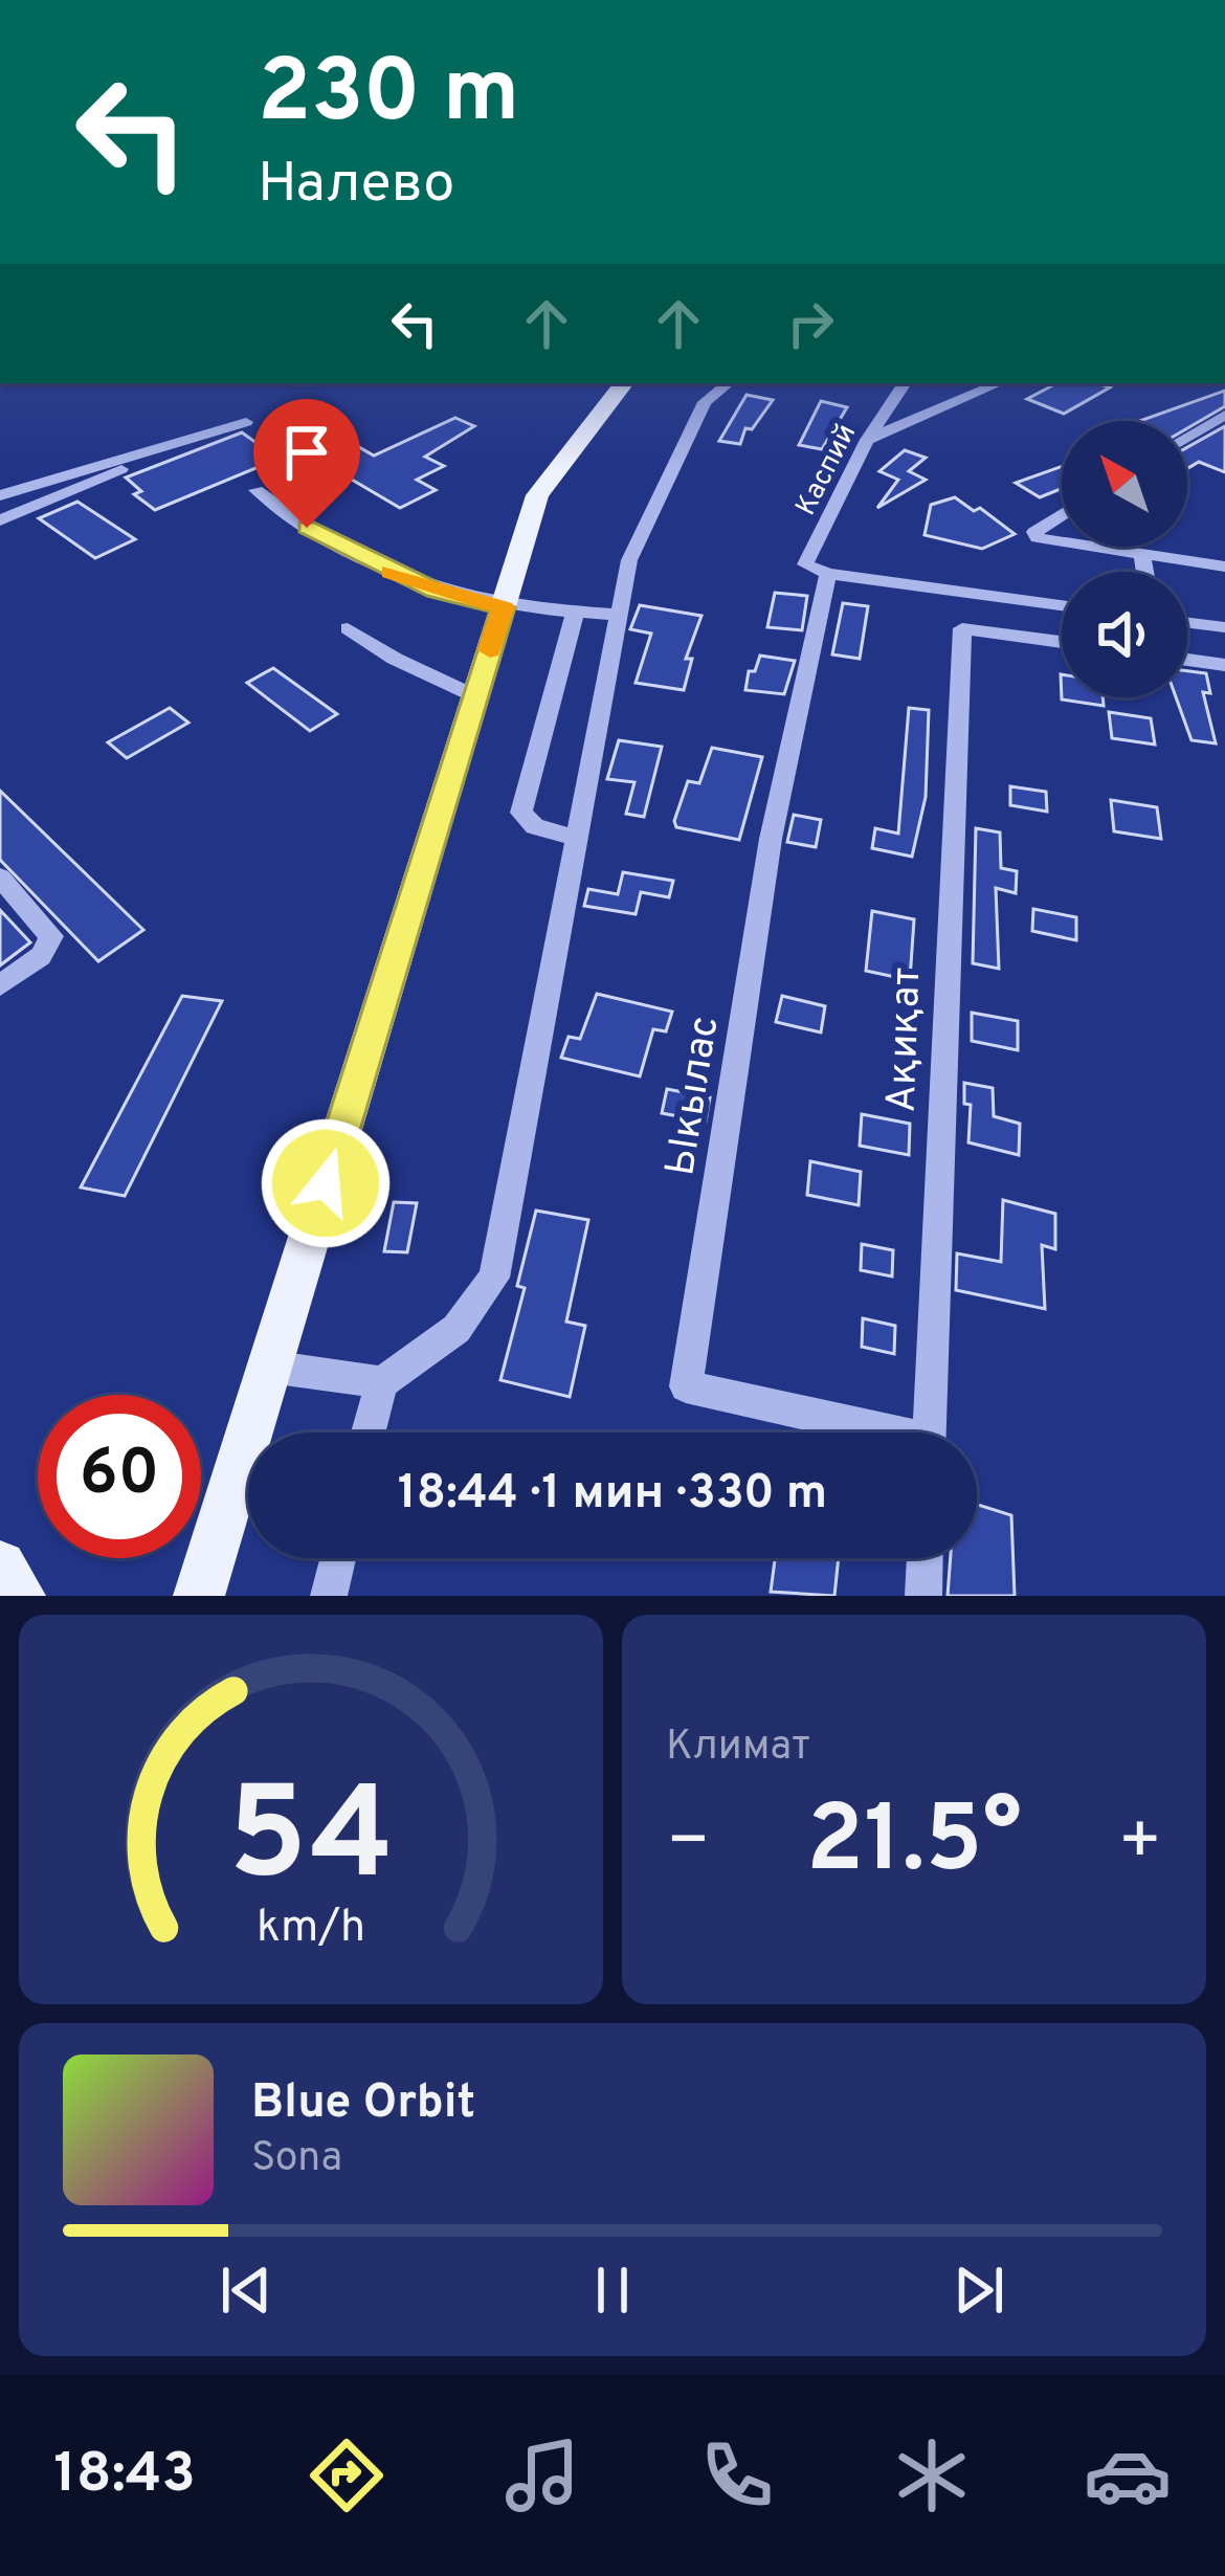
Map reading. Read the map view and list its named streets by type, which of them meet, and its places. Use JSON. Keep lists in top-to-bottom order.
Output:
{
  "streets": {
    "street": ["Каспий", "Ақиқат", "Ыкылас"]
  },
  "crossings": [
    ["Каспий", "Ыкылас"]
  ],
  "north": "top left",
  "page": {
    "turn": ["230 m", "Налево"],
    "limit": "60",
    "trip": "18:44 · 1 мин · 330 m",
    "tile": "Климат",
    "heat": ["−", "21.5°", "+"],
    "song": ["Blue Orbit", "Sona"],
    "tabs": "18:43",
    "gauge": ["54", "km/h"]
  }
}
